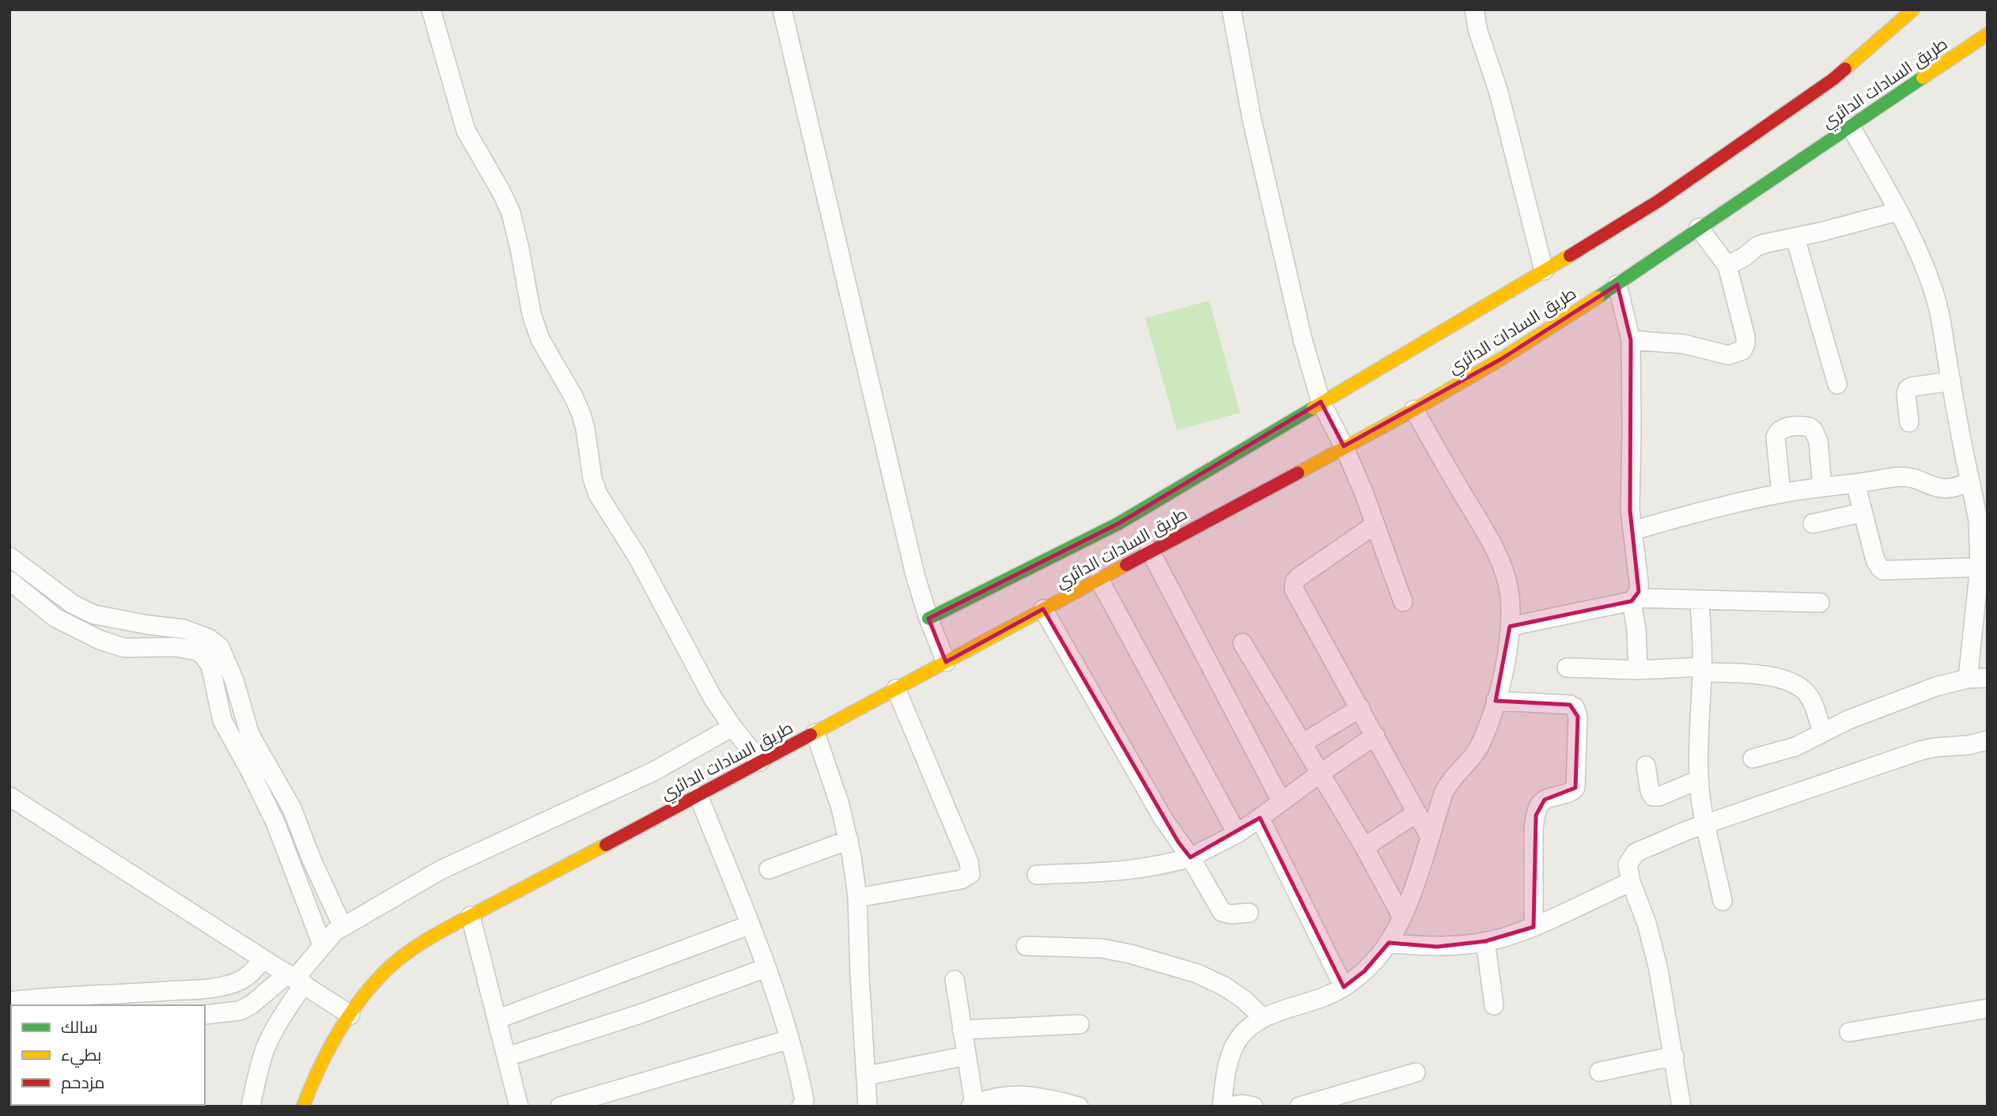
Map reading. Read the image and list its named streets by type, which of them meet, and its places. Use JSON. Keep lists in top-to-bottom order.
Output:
{
  "streets": {
    "main road": ["طريق السادات الدائري"]
  },
  "legend": ["سالك", "بطيء", "مزدحم"]
}
